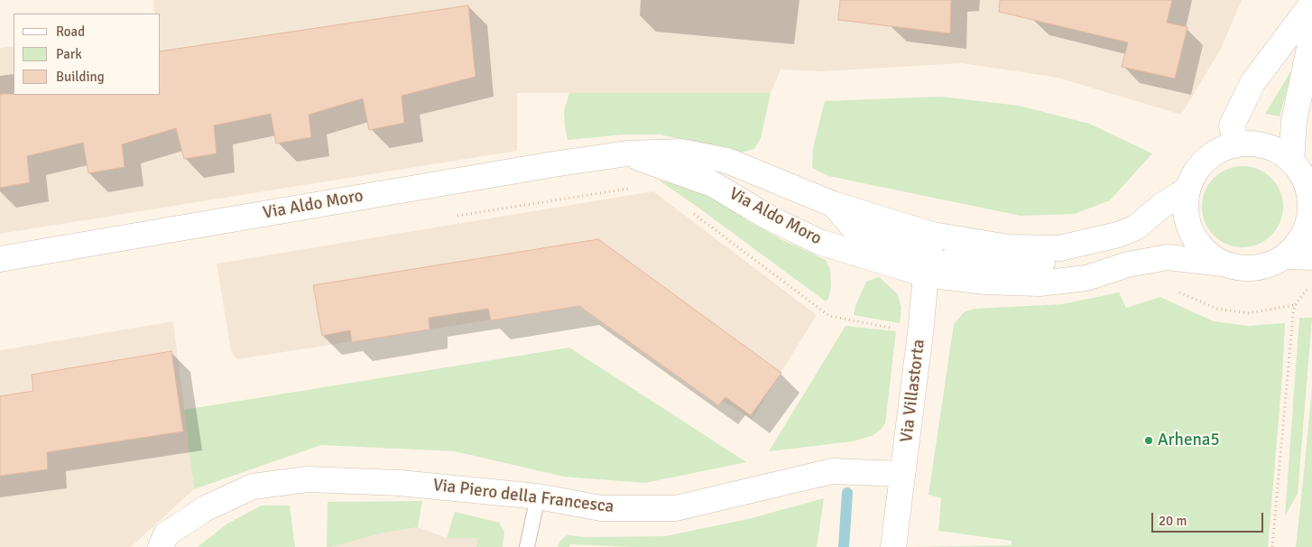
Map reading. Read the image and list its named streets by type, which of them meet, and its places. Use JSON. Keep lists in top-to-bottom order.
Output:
{
  "streets": {
    "street": ["Via Aldo Moro", "Via Villastorta", "Via Piero della Francesca"]
  },
  "crossings": [
    ["Via Aldo Moro", "Via Villastorta"],
    ["Via Villastorta", "Via Piero della Francesca"]
  ],
  "places": ["Arhena5"],
  "legend": ["Road", "Park", "Building"],
  "scale_bar": "20 m"
}
